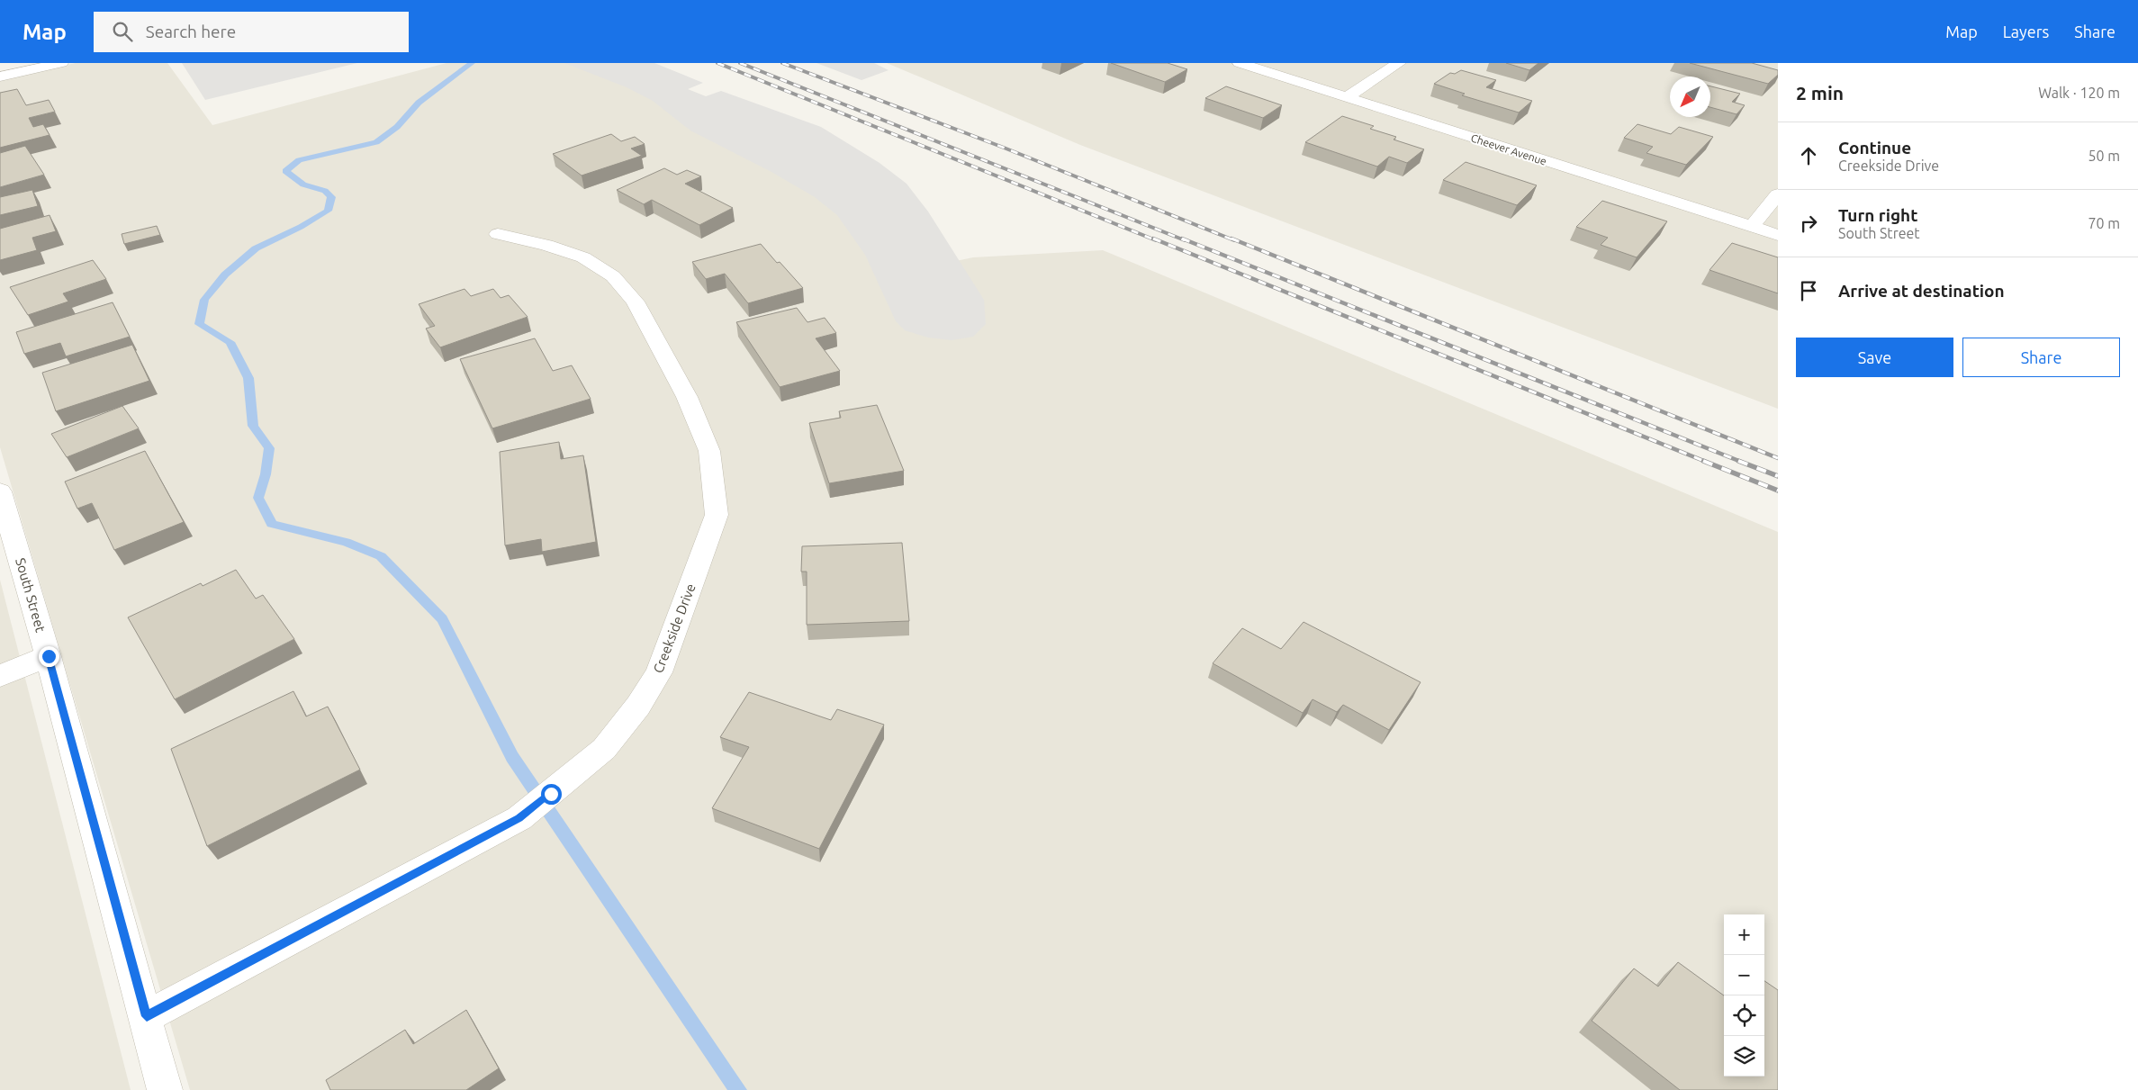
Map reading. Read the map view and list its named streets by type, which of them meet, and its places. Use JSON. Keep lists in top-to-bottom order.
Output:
{
  "streets": {
    "street": ["Cheever Avenue", "South Street", "Creekside Drive"]
  },
  "crossings": [
    ["South Street", "Creekside Drive"]
  ],
  "north": "bottom left",
  "page": {
    "header": "Map",
    "search": "Search here",
    "nav": ["Map", "Layers", "Share"],
    "heading": ["2 min", "Walk · 120 m"],
    "list": [
      ["Continue", "Creekside Drive", "50 m"],
      ["Turn right", "South Street", "70 m"],
      "Arrive at destination"
    ],
    "buttons": ["Save", "Share"],
    "map_buttons": ["+", "−"]
  }
}
